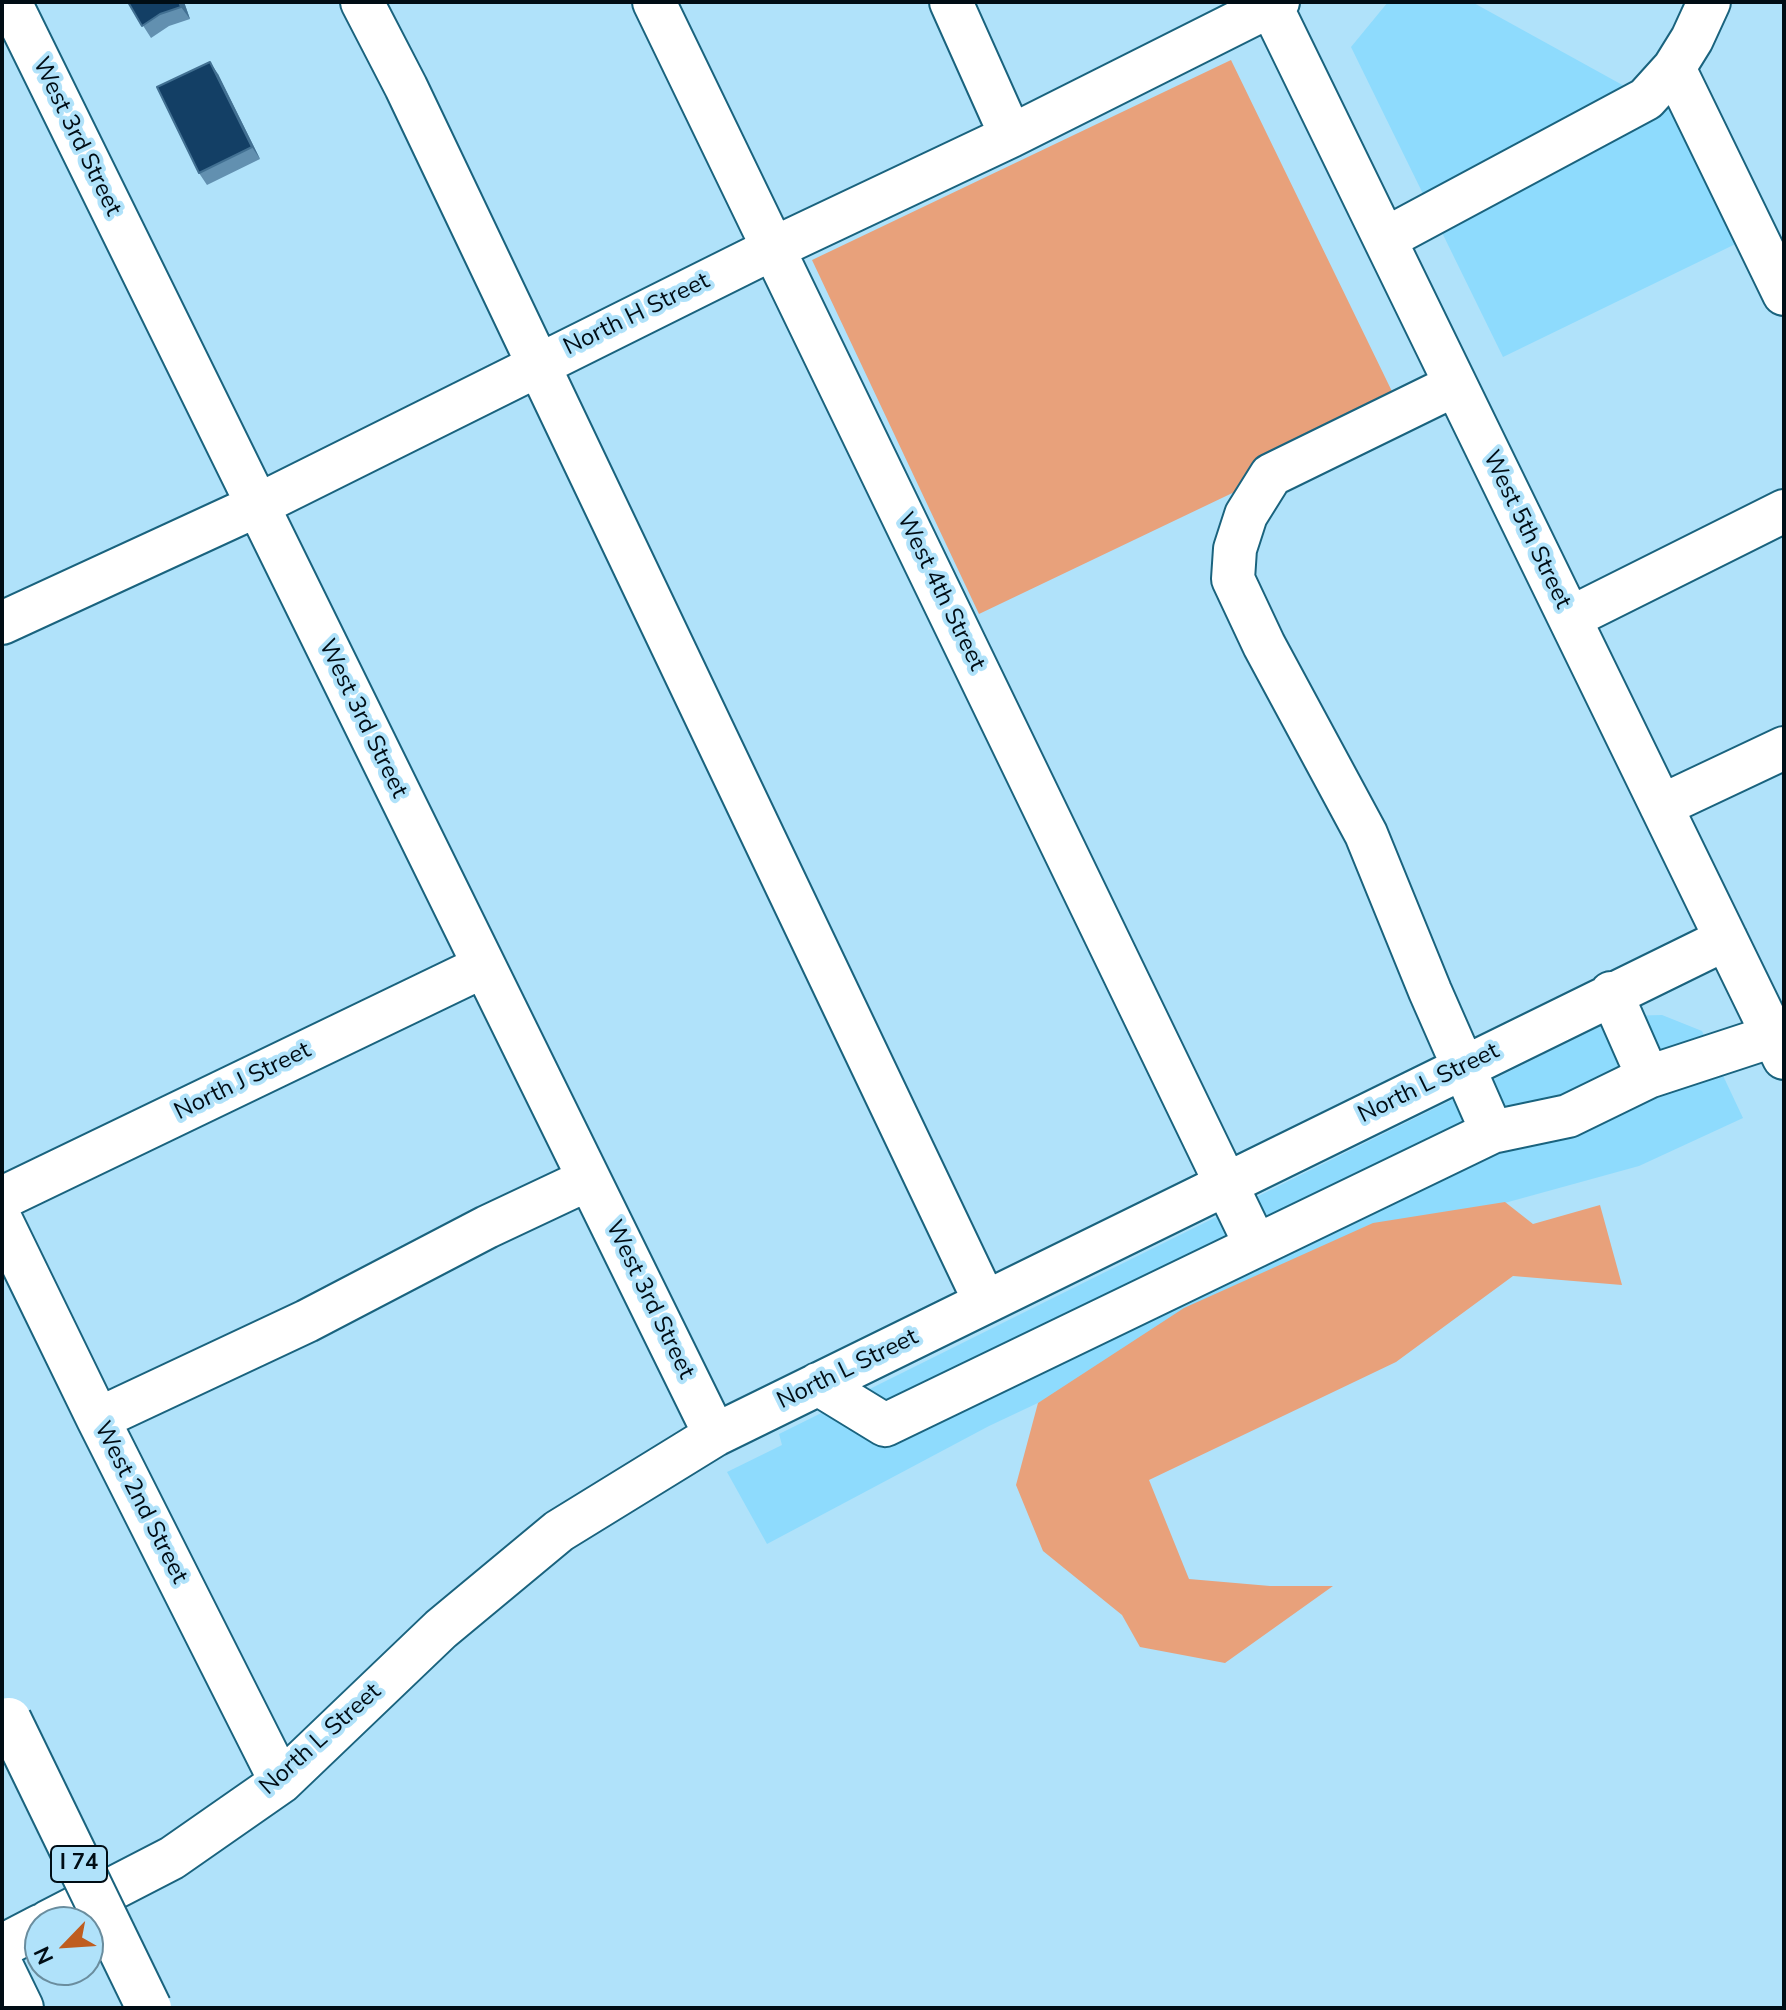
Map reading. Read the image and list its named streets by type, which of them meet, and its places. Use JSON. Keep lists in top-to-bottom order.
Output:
{
  "streets": {
    "highway": ["I 74"],
    "street": [
      "West 3rd Street",
      "North H Street",
      "West 5th Street",
      "West 4th Street",
      "North J Street",
      "North L Street",
      "West 2nd Street"
    ]
  },
  "crossings": [
    ["West 3rd Street", "North H Street"],
    ["West 3rd Street", "North J Street"],
    ["West 3rd Street", "North L Street"],
    ["North H Street", "West 5th Street"],
    ["North H Street", "West 4th Street"],
    ["West 5th Street", "North L Street"],
    ["West 4th Street", "North L Street"],
    ["North L Street", "West 2nd Street"]
  ],
  "north": "bottom left"
}
